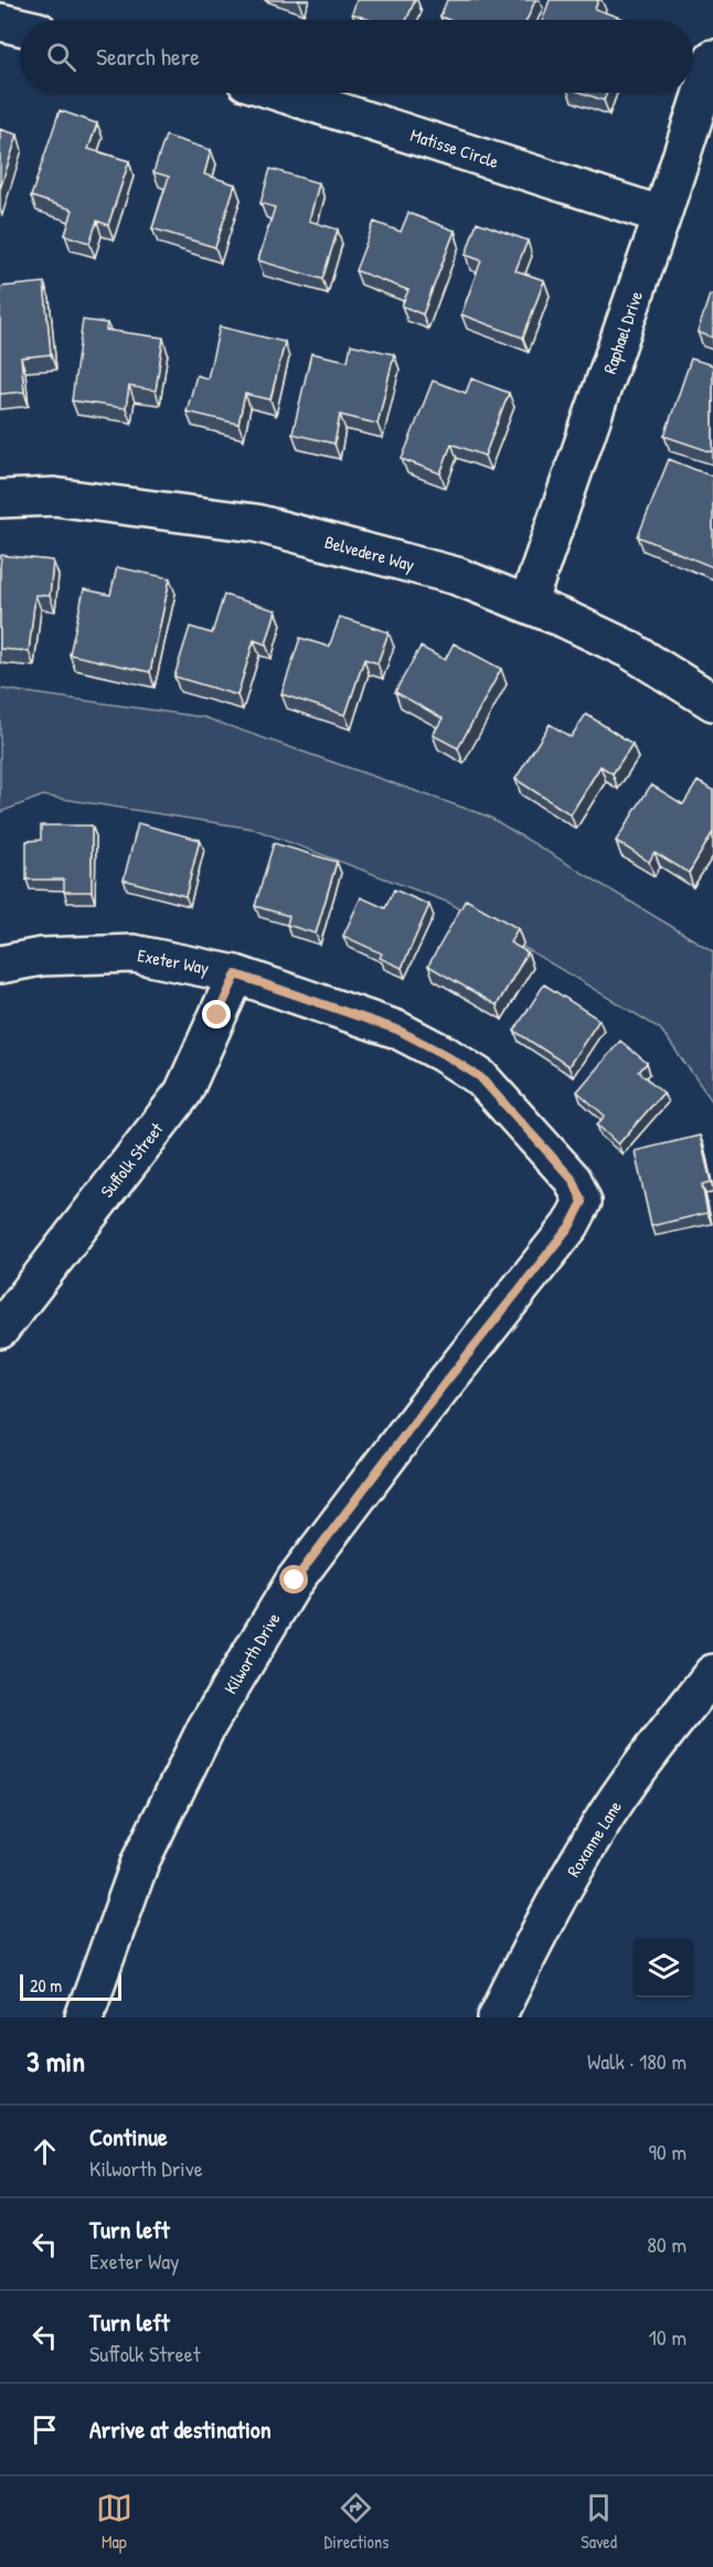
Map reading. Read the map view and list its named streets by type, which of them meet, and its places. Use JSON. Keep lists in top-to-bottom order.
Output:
{
  "streets": {
    "street": [
      "Matisse Circle",
      "Raphael Drive",
      "Belvedere Way",
      "Exeter Way",
      "Suffolk Street",
      "Kilworth Drive",
      "Roxanne Lane"
    ]
  },
  "crossings": [
    ["Matisse Circle", "Raphael Drive"],
    ["Raphael Drive", "Belvedere Way"],
    ["Exeter Way", "Suffolk Street"],
    ["Exeter Way", "Kilworth Drive"]
  ],
  "scale_bar": "20 m",
  "page": {
    "search": "Search here",
    "scale": "20 m",
    "heading": ["3 min", "Walk · 180 m"],
    "list": [
      ["Continue", "Kilworth Drive", "90 m"],
      ["Turn left", "Exeter Way", "80 m"],
      ["Turn left", "Suffolk Street", "10 m"],
      "Arrive at destination"
    ],
    "nav": ["Map", "Directions", "Saved"]
  }
}
